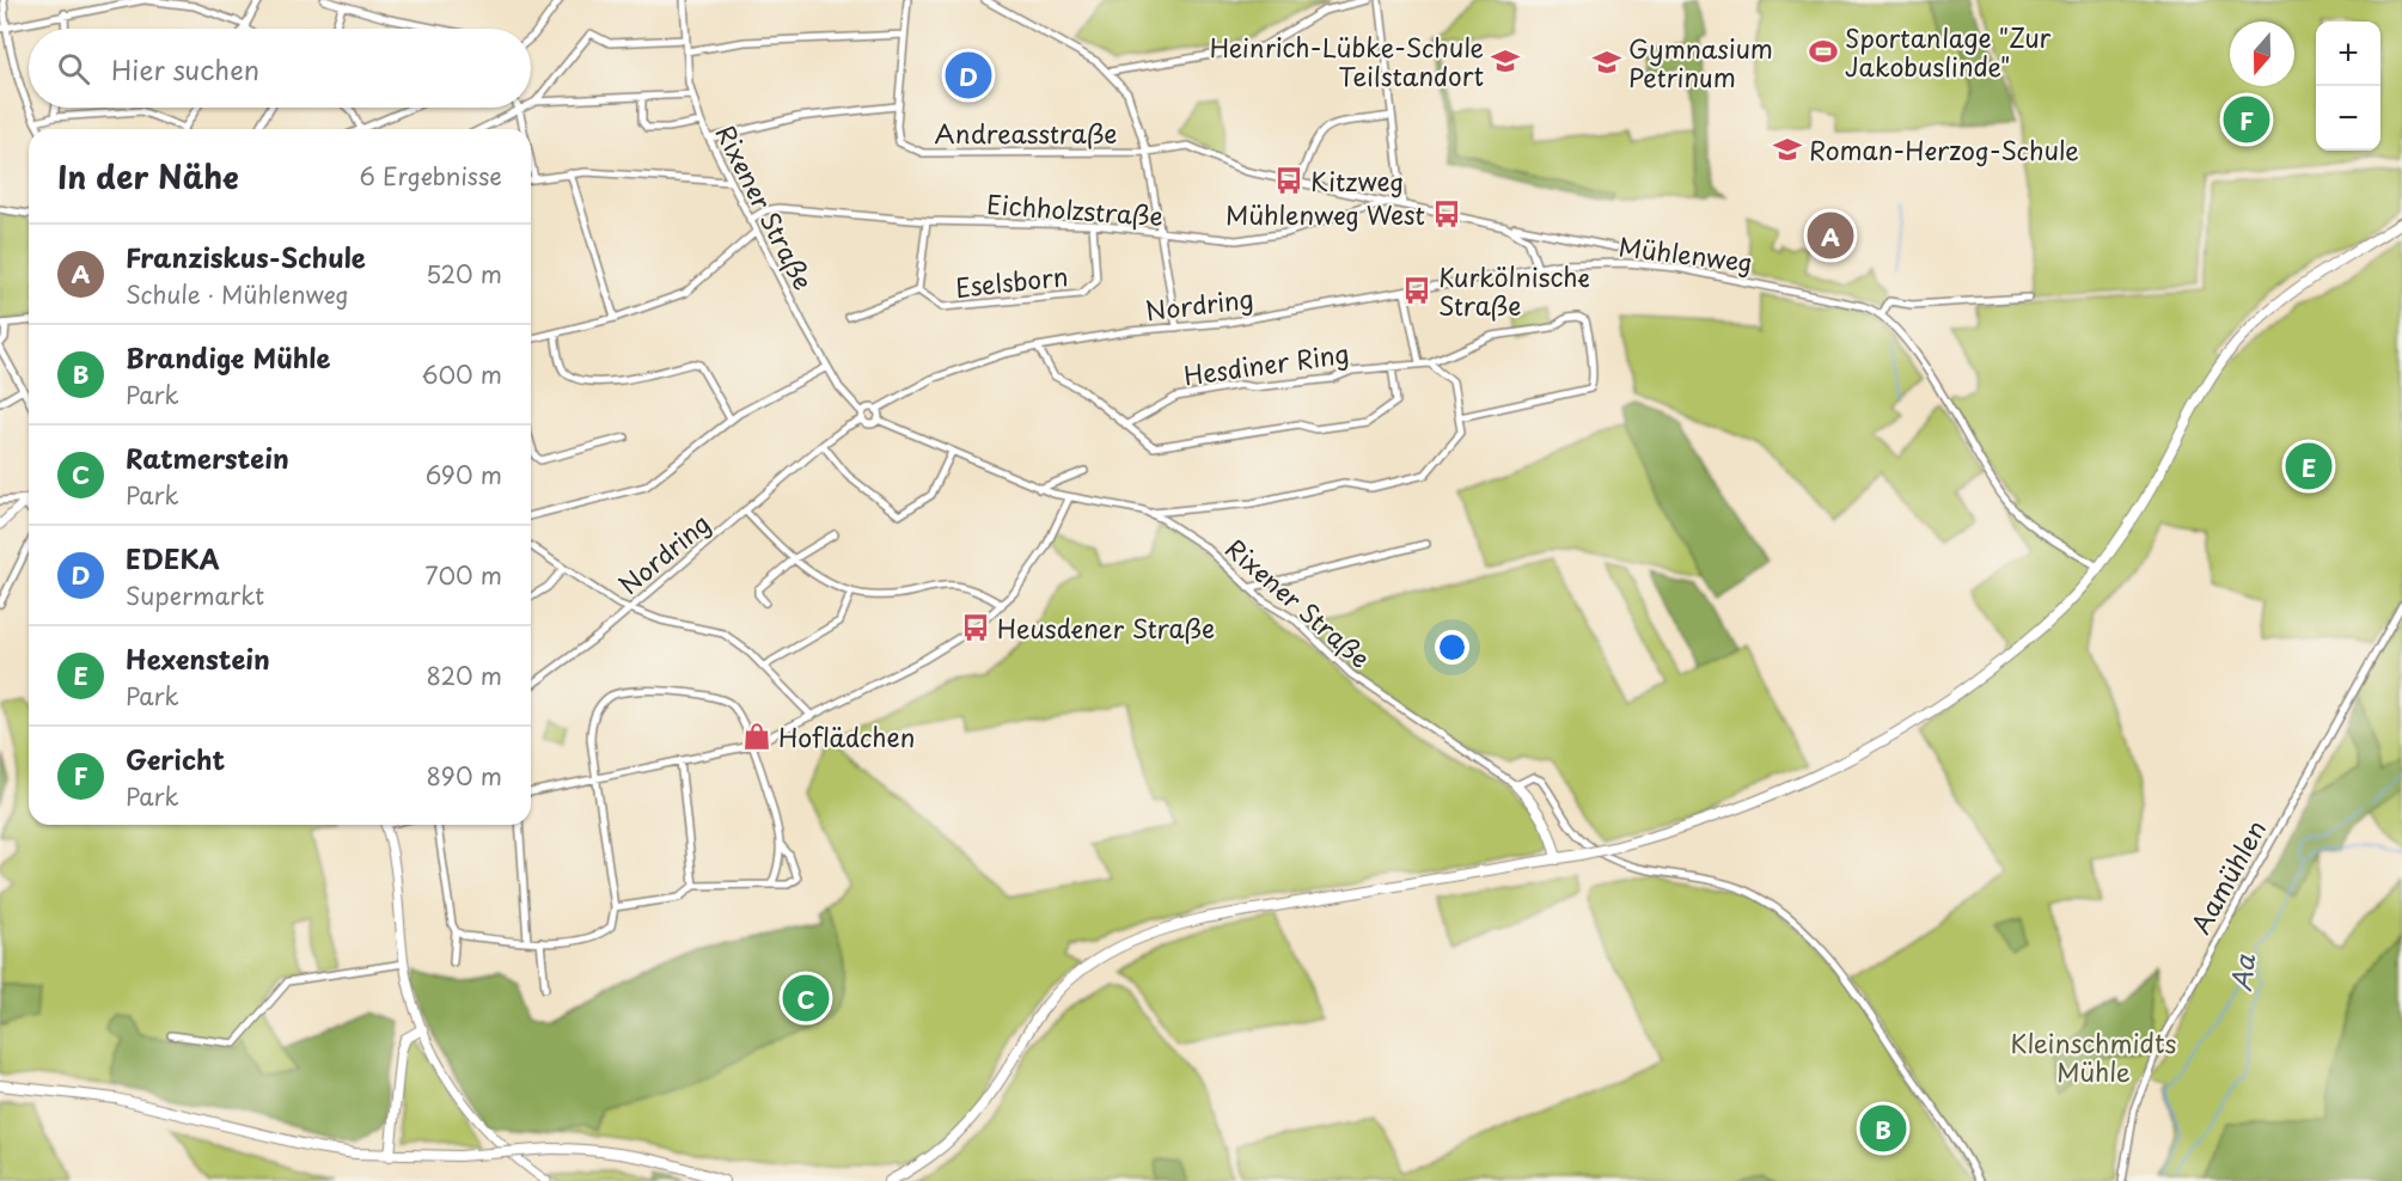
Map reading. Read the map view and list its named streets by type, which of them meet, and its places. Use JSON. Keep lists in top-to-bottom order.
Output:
{
  "streets": {
    "street": [
      "Andreasstraße",
      "Rixener Straße",
      "Eichholzstraße",
      "Mühlenweg",
      "Eselsborn",
      "Nordring",
      "Hesdiner Ring",
      "Aamühlen"
    ]
  },
  "crossings": [
    ["Andreasstraße", "Mühlenweg"],
    ["Rixener Straße", "Eichholzstraße"],
    ["Rixener Straße", "Nordring"],
    ["Eichholzstraße", "Mühlenweg"],
    ["Eichholzstraße", "Eselsborn"],
    ["Mühlenweg", "Nordring"]
  ],
  "water": ["Aa"],
  "parks": ["Kleinschmidts Mühle"],
  "places": {
    "sports": ["Sportanlage \"Zur Jakobuslinde\""],
    "school or university": ["Heinrich-Lübke-Schule Teilstandort", "Gymnasium Petrinum", "Roman-Herzog-Schule"],
    "bus stop": [
      "Kitzweg",
      "Mühlenweg West",
      "Kurkölnische Straße",
      "Heusdener Straße"
    ],
    "shop": ["Hoflädchen"]
  },
  "north": "bottom",
  "page": {
    "map_buttons": ["+", "−"],
    "search": "Hier suchen",
    "pins": [
      "D",
      "F",
      "A",
      "E",
      "C",
      "B"
    ],
    "heading": ["In der Nähe", "6 Ergebnisse"],
    "list": [
      {
        "mark": "A",
        "name": "Franziskus-Schule",
        "note": "Schule · Mühlenweg",
        "value": "520 m"
      },
      {
        "mark": "B",
        "name": "Brandige Mühle",
        "note": "Park",
        "value": "600 m"
      },
      {
        "mark": "C",
        "name": "Ratmerstein",
        "note": "Park",
        "value": "690 m"
      },
      {
        "mark": "D",
        "name": "EDEKA",
        "note": "Supermarkt",
        "value": "700 m"
      },
      {
        "mark": "E",
        "name": "Hexenstein",
        "note": "Park",
        "value": "820 m"
      },
      {
        "mark": "F",
        "name": "Gericht",
        "note": "Park",
        "value": "890 m"
      }
    ]
  }
}
